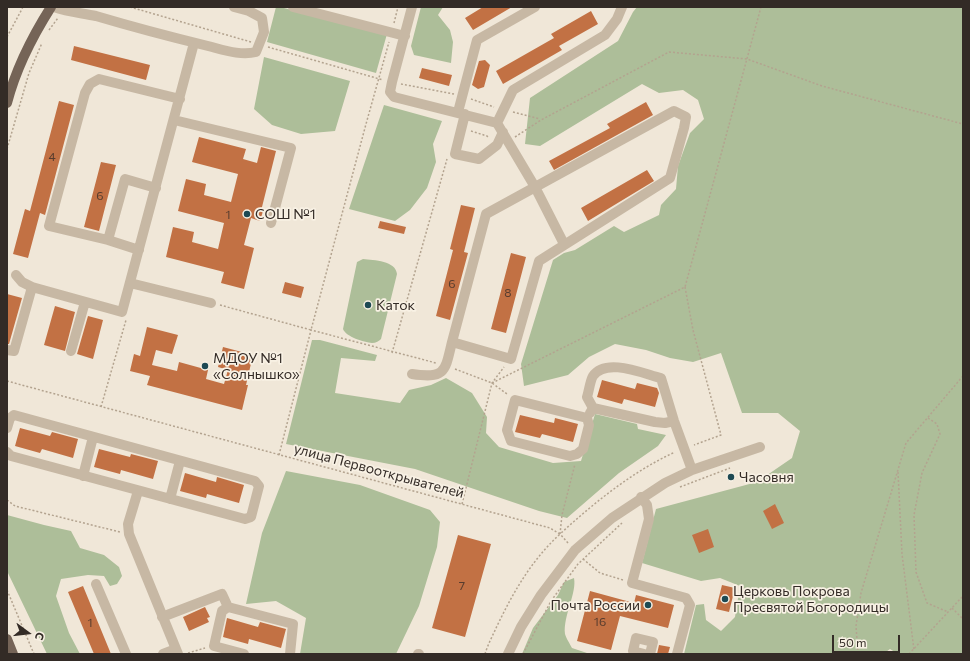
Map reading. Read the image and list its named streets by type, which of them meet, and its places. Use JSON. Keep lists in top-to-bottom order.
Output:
{
  "streets": {
    "path": ["улица Первооткрывателей"]
  },
  "places": [
    "СОШ №1",
    "Каток",
    "МДОУ №1 «Солнышко»",
    "Часовня",
    "Церковь Покрова Пресвятой Богородицы",
    "Почта России"
  ],
  "house_numbers": [
    "4",
    "6",
    "1",
    "6",
    "8",
    "7",
    "16",
    "1"
  ],
  "scale_bar": "50 m",
  "north": "right"
}
